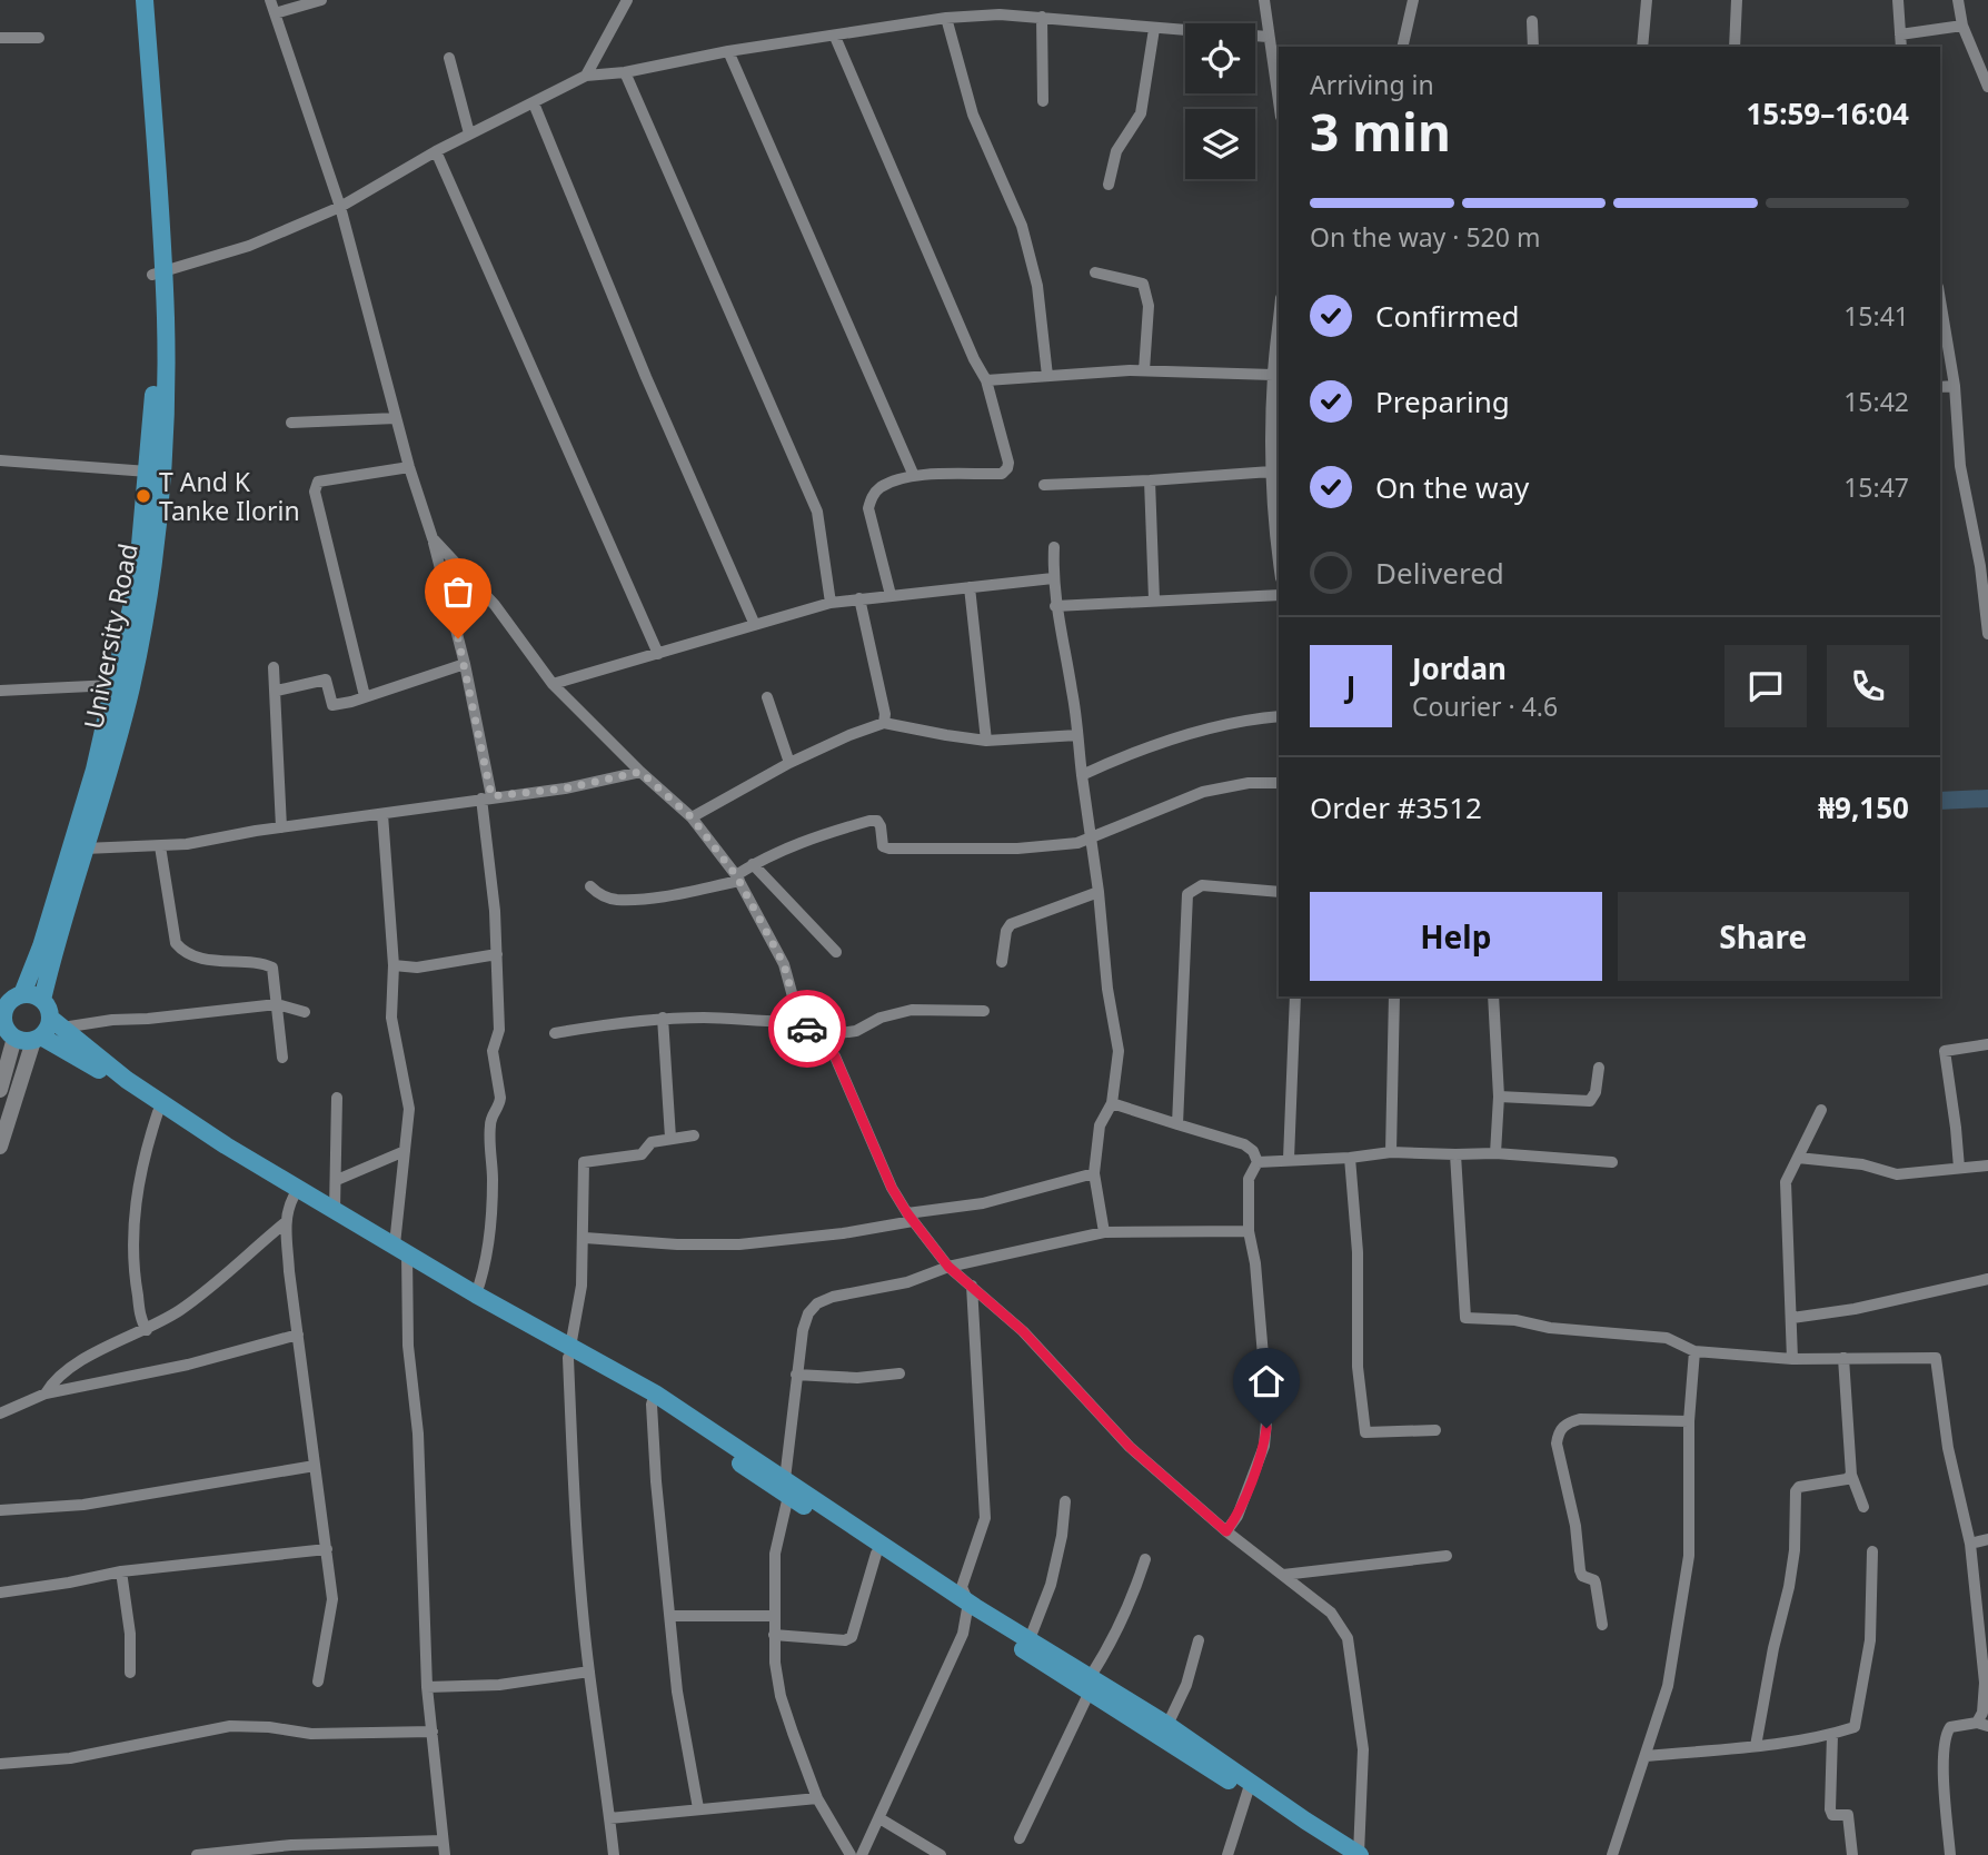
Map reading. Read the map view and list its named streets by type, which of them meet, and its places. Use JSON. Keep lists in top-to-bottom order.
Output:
{
  "streets": {
    "main road": ["University Road"]
  },
  "places": ["T And K Tanke Ilorin"],
  "page": {
    "heading": ["3 min", "Arriving in", "15:59–16:04"],
    "panel": [
      "Jordan",
      "Courier · 4.6",
      "Order #3512",
      "₦9,150"
    ],
    "bar": "On the way · 520 m",
    "list": [
      ["Confirmed", "15:41"],
      ["Preparing", "15:42"],
      ["On the way", "15:47"],
      "Delivered"
    ],
    "round": "J",
    "buttons": ["Help", "Share"]
  }
}
